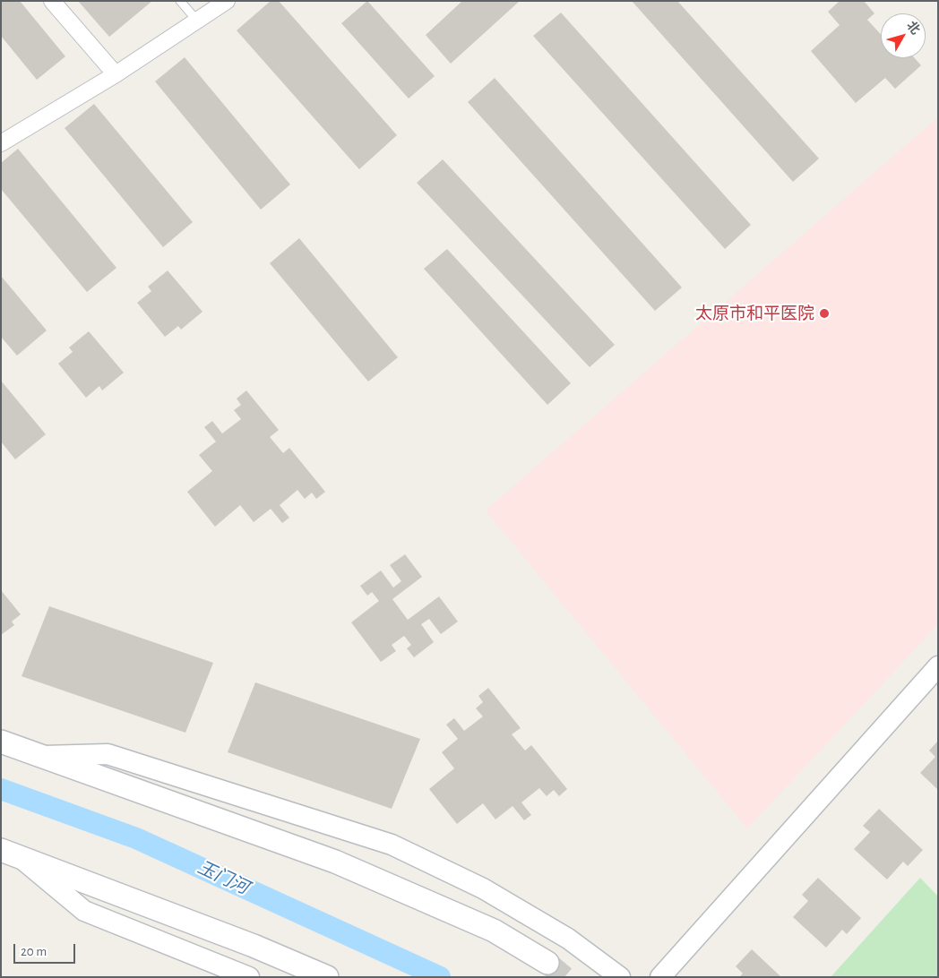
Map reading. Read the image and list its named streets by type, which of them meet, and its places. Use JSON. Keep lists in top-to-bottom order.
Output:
{
  "water": ["玉门河"],
  "places": ["太原市和平医院"],
  "scale_bar": "20 m",
  "north": "top right"
}
